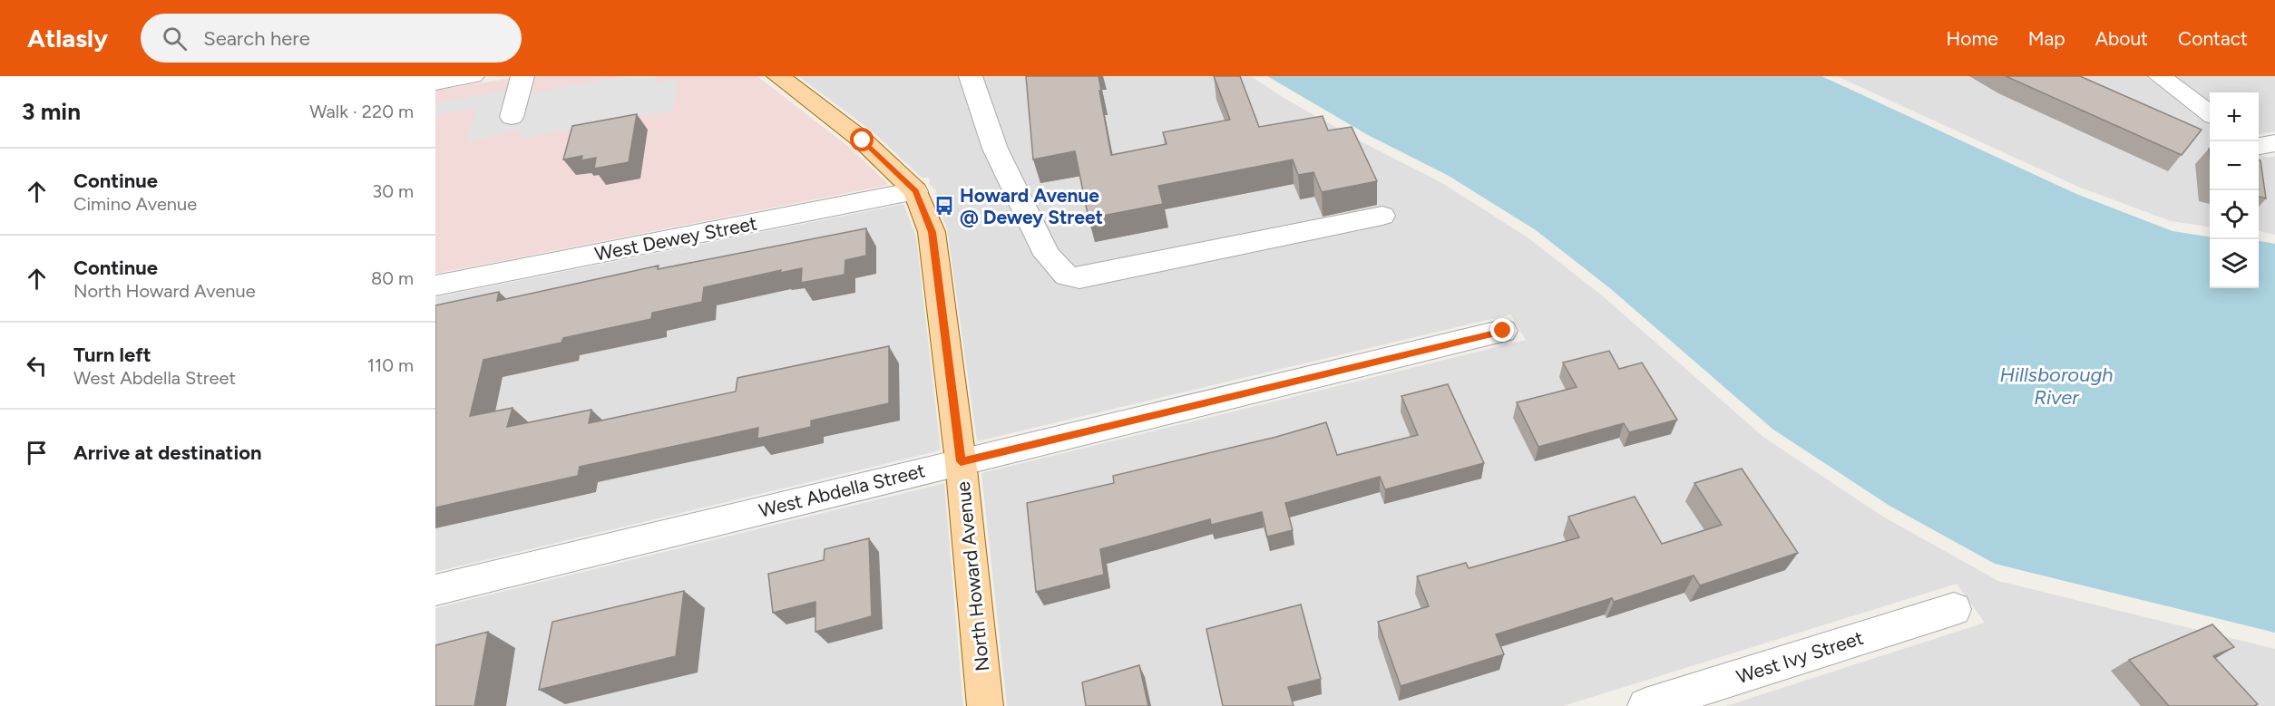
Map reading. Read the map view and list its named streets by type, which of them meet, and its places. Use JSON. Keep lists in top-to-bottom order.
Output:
{
  "streets": {
    "main road": ["North Howard Avenue"],
    "street": ["West Dewey Street", "West Abdella Street", "West Ivy Street"]
  },
  "crossings": [
    ["West Dewey Street", "North Howard Avenue"],
    ["West Abdella Street", "North Howard Avenue"]
  ],
  "water": ["Hillsborough River"],
  "places": {
    "bus stop": ["Howard Avenue @ Dewey Street"]
  },
  "page": {
    "header": "Atlasly",
    "search": "Search here",
    "nav": [
      "Home",
      "Map",
      "About",
      "Contact"
    ],
    "heading": ["3 min", "Walk · 220 m"],
    "map_buttons": ["+", "−"],
    "list": [
      ["Continue", "Cimino Avenue", "30 m"],
      ["Continue", "North Howard Avenue", "80 m"],
      ["Turn left", "West Abdella Street", "110 m"],
      "Arrive at destination"
    ]
  }
}
